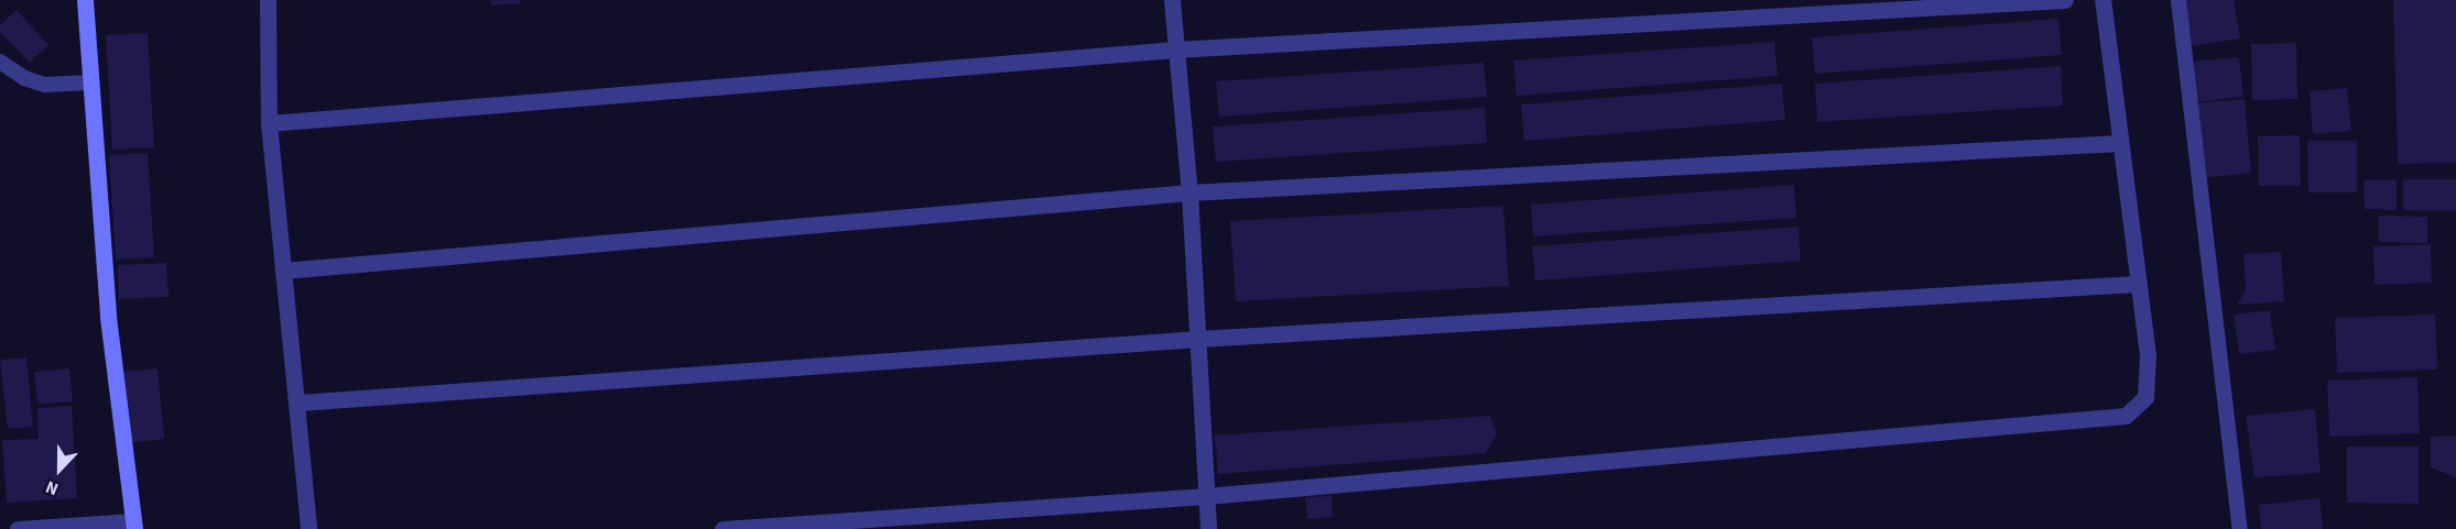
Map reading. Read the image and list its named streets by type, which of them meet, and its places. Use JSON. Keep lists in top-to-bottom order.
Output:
{
  "north": "bottom"
}
